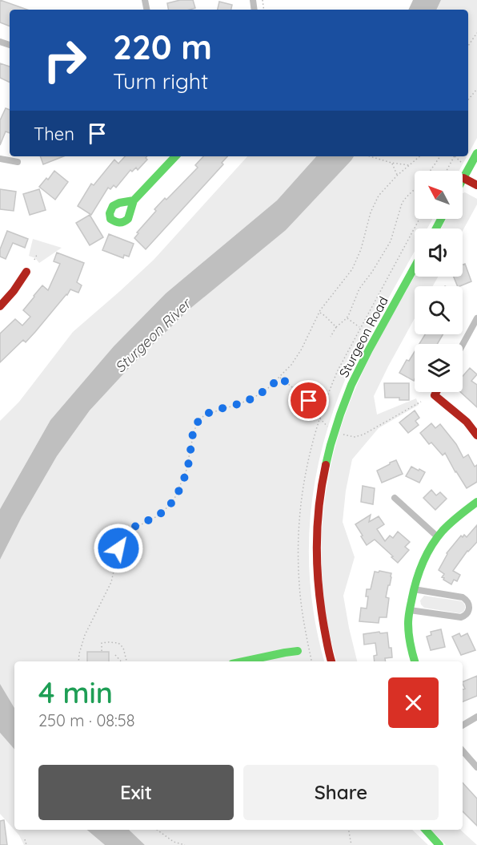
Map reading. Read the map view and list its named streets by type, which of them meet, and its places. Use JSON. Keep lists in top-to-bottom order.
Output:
{
  "streets": {
    "main road": ["Sturgeon Road"]
  },
  "water": ["Sturgeon River"],
  "north": "top left",
  "page": {
    "turn": ["220 m", "Turn right"],
    "then": "Then",
    "heading": ["4 min", "250 m · 08:58"],
    "buttons": ["Exit", "Share"]
  }
}
